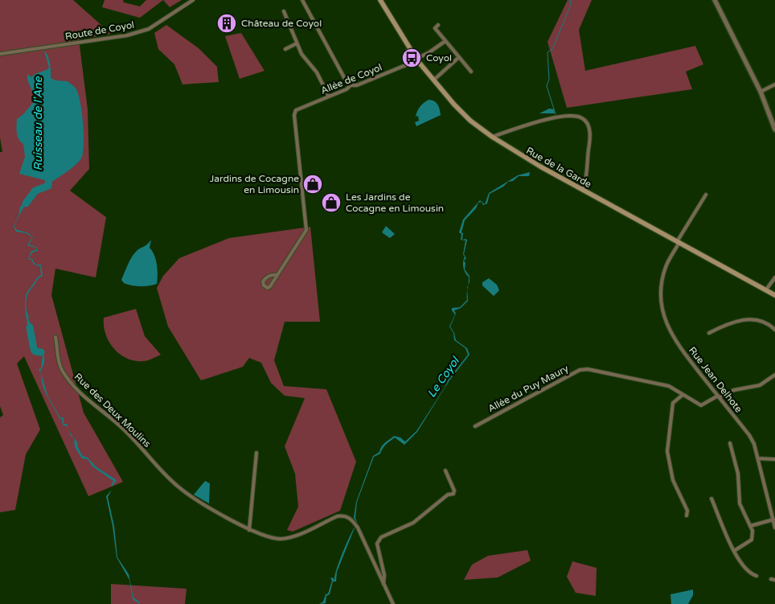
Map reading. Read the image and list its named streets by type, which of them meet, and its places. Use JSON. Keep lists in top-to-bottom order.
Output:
{
  "streets": {
    "main road": ["Rue de la Garde"],
    "street": [
      "Route de Coyol",
      "Allée de Coyol",
      "Rue Jean Delhote",
      "Allée du Puy Maury",
      "Rue des Deux Moulins"
    ]
  },
  "crossings": [
    ["Allée de Coyol", "Rue de la Garde"],
    ["Rue de la Garde", "Rue Jean Delhote"],
    ["Rue Jean Delhote", "Allée du Puy Maury"]
  ],
  "water": ["Ruisseau de l'Ane", "Le Coyol"],
  "places": {
    "building": ["Château de Coyol"],
    "bus stop": ["Coyol"],
    "shop": ["Jardins de Cocagne en Limousin", "Les Jardins de Cocagne en Limousin"]
  }
}
